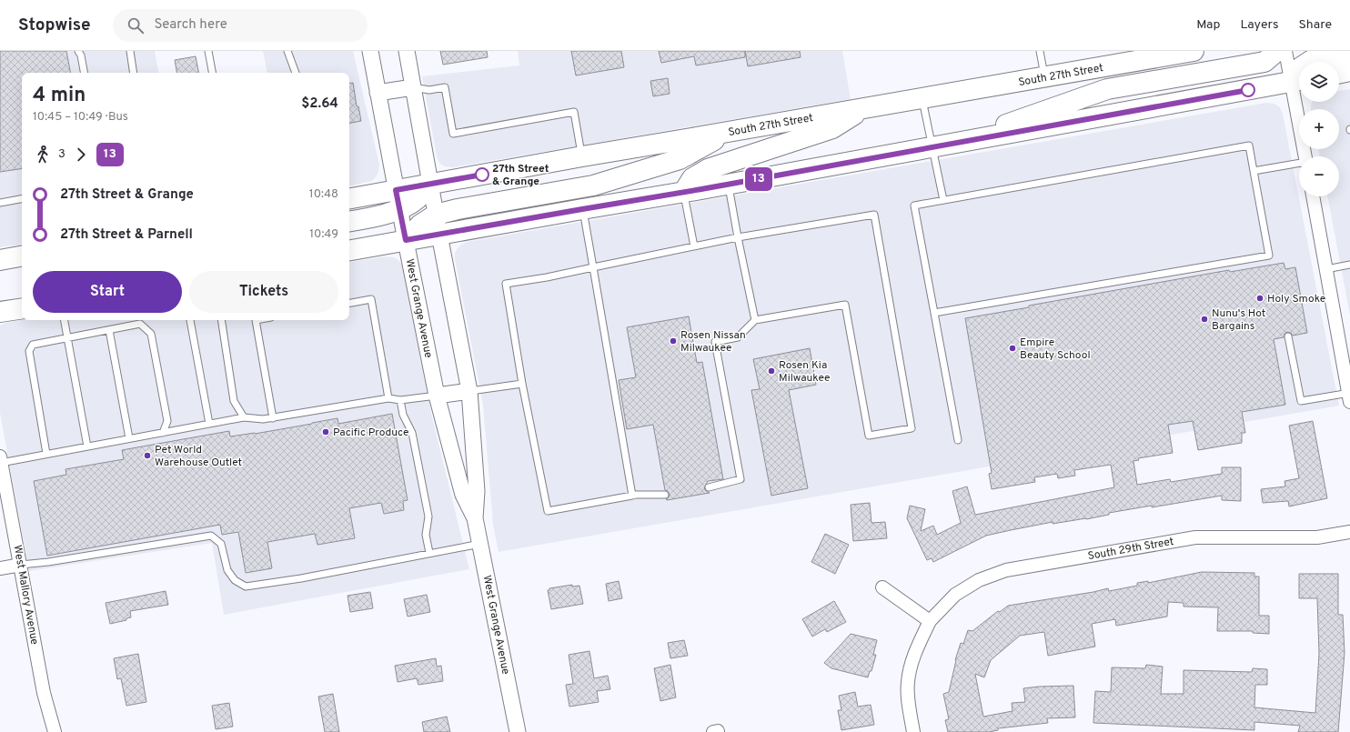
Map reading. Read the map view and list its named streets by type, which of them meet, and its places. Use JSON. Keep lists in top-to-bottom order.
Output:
{
  "streets": {
    "main road": ["South 27th Street"],
    "street": ["West Grange Avenue", "South 29th Street", "West Mallory Avenue"]
  },
  "crossings": [
    ["South 27th Street", "West Grange Avenue"]
  ],
  "places": [
    "27th Street & Grange",
    "Holy Smoke",
    "Nunu's Hot Bargains",
    "Rosen Nissan Milwaukee",
    "Empire Beauty School",
    "Rosen Kia Milwaukee",
    "Pacific Produce",
    "Pet World Warehouse Outlet"
  ],
  "lines": ["bus line 13"],
  "page": {
    "header": "Stopwise",
    "search": "Search here",
    "nav": ["Map", "Layers", "Share"],
    "on_map": "13",
    "map_buttons": ["+", "−"],
    "heading": ["4 min", "10:45 – 10:49 · Bus", "$2.64"],
    "legs": ["3", "13"],
    "list": [
      {
        "name": "27th Street & Grange",
        "value": "10:48"
      },
      {
        "name": "27th Street & Parnell",
        "value": "10:49"
      }
    ],
    "buttons": ["Start", "Tickets"]
  }
}
